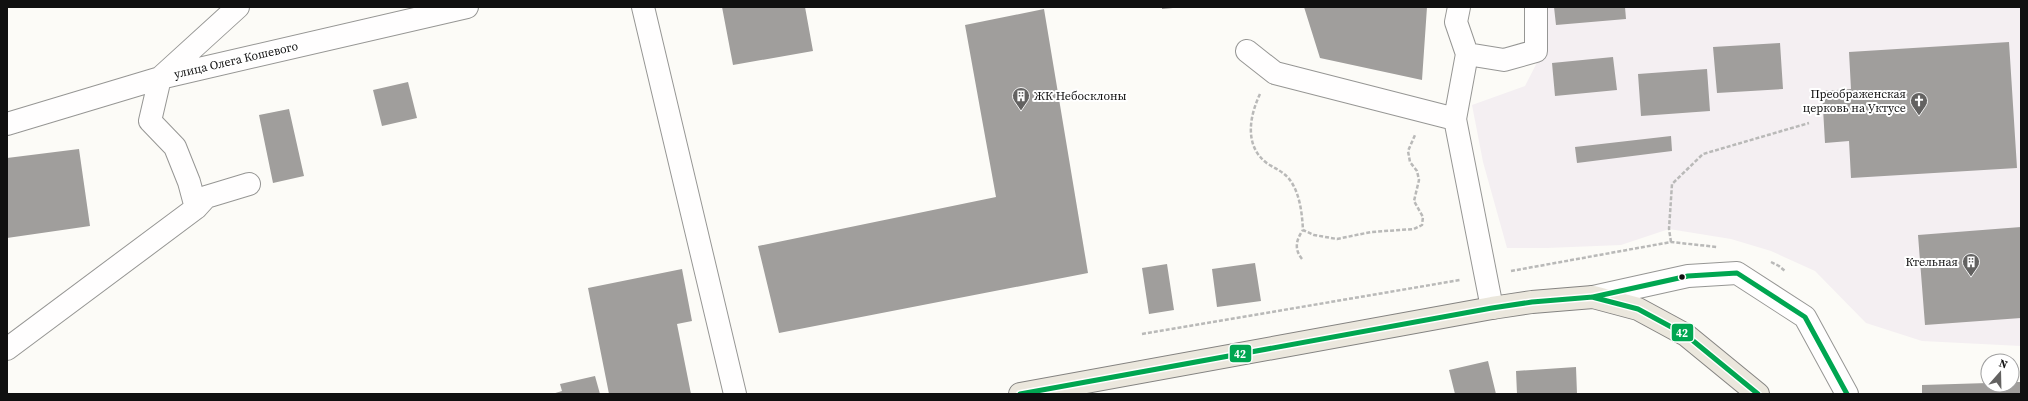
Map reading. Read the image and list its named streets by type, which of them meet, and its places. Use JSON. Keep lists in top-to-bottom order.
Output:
{
  "streets": {
    "street": ["улица Олега Кошевого"]
  },
  "places": {
    "building": ["ЖК Небосклоны", "Ктельная"],
    "church": ["Преображенская церковь на Уктусе"]
  },
  "lines": ["transit line 42"],
  "north": "top"
}
